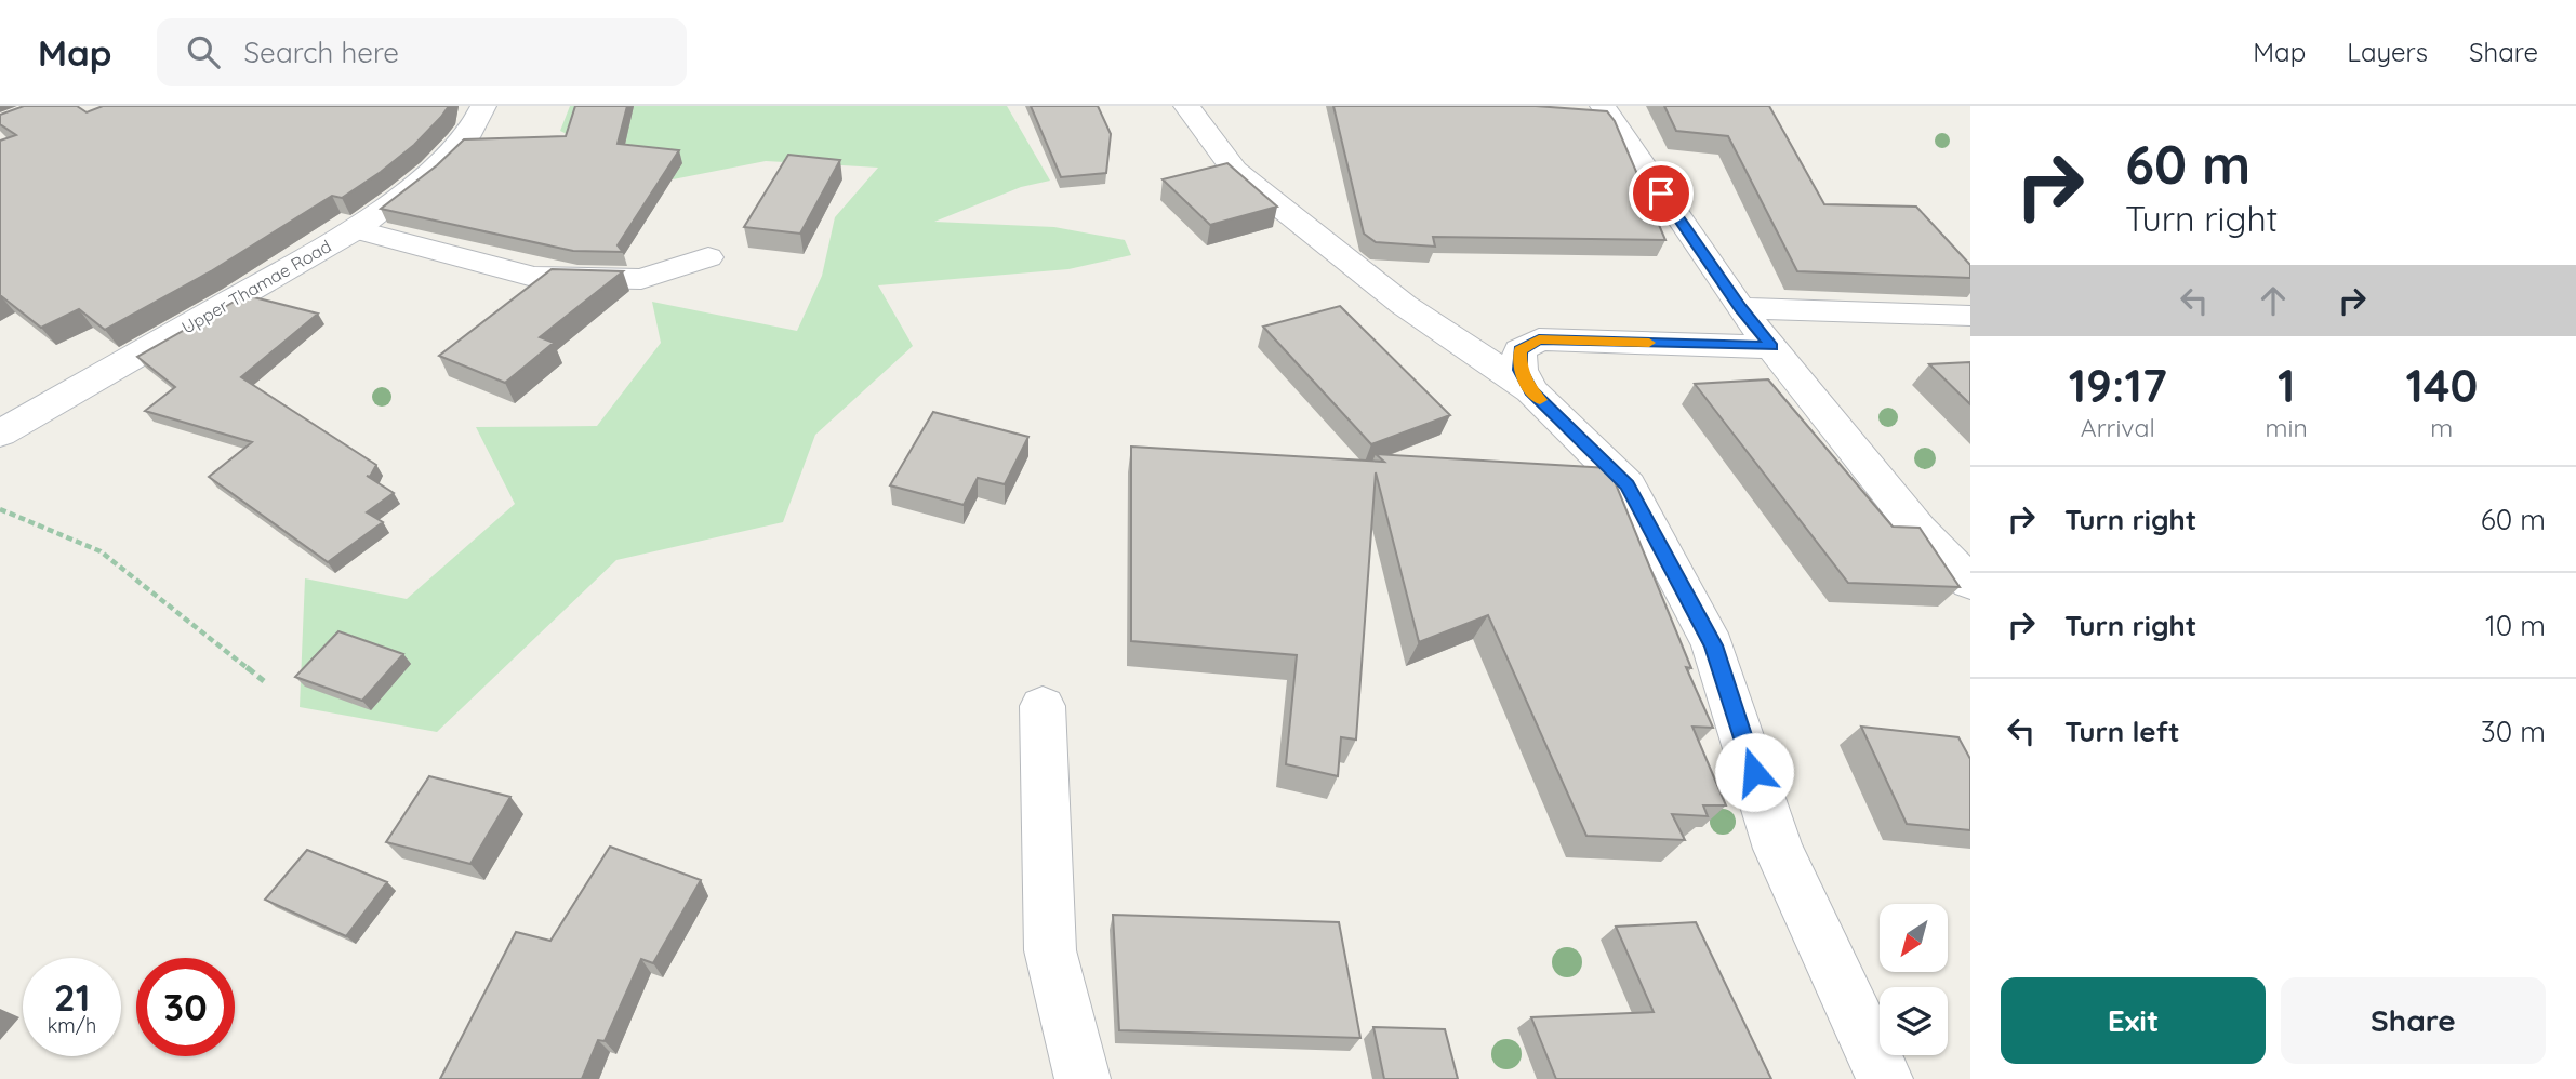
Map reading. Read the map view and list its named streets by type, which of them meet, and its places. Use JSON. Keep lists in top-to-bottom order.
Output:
{
  "streets": {
    "street": ["Upper Thamae Road"]
  },
  "north": "bottom left",
  "page": {
    "header": "Map",
    "search": "Search here",
    "nav": ["Map", "Layers", "Share"],
    "turn": ["60 m", "Turn right"],
    "eta": [
      "19:17",
      "Arrival",
      "1",
      "min",
      "140",
      "m"
    ],
    "list": [
      {
        "name": "Turn right",
        "value": "60 m"
      },
      {
        "name": "Turn right",
        "value": "10 m"
      },
      {
        "name": "Turn left",
        "value": "30 m"
      }
    ],
    "speed": "21 km/h",
    "limit": "30",
    "buttons": ["Exit", "Share"]
  }
}
